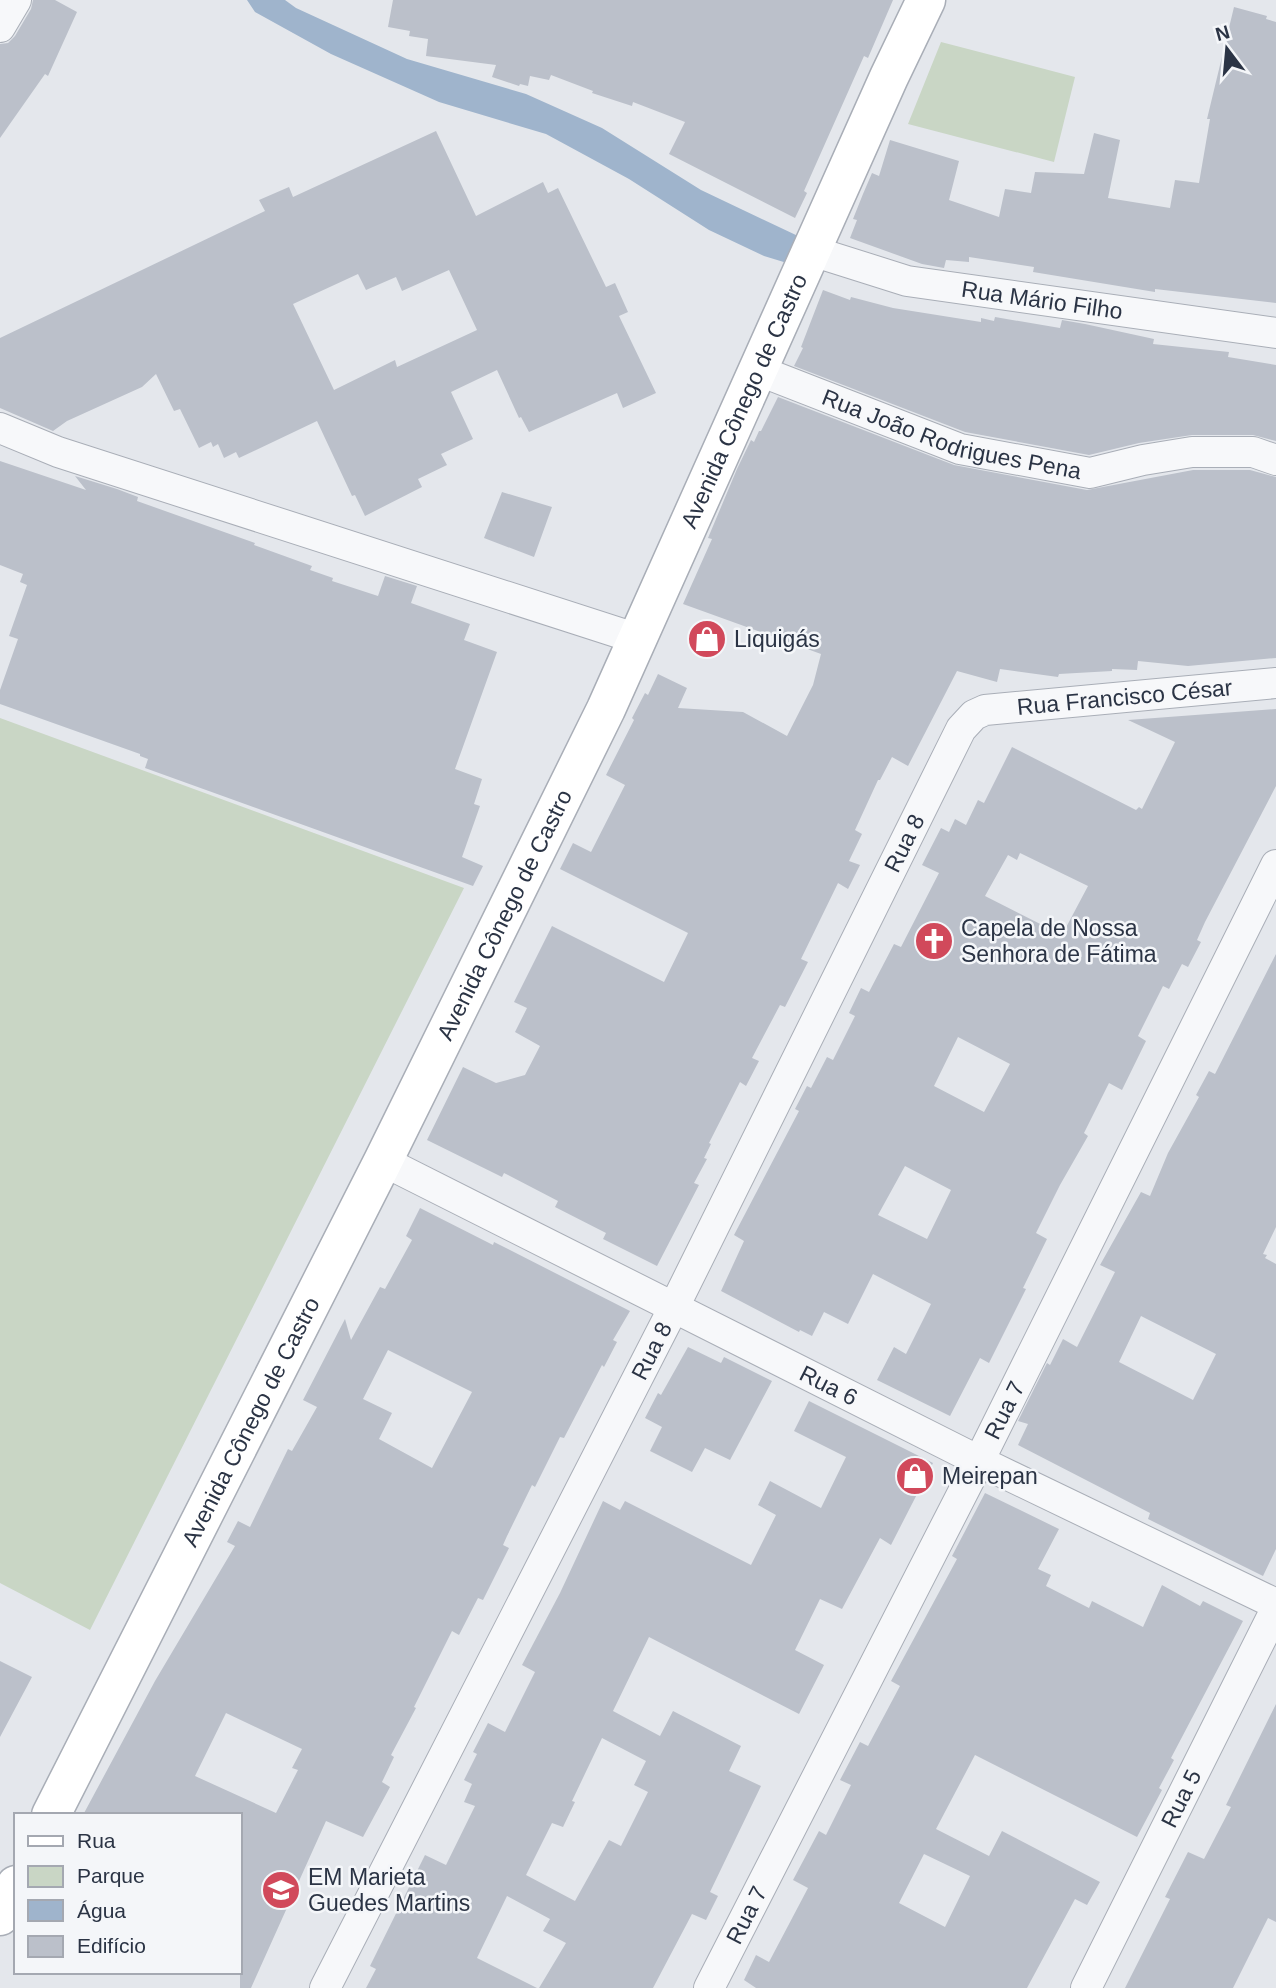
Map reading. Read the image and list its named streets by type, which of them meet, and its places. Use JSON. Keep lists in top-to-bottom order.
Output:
{
  "streets": {
    "main road": ["Avenida Cônego de Castro"],
    "street": [
      "Rua Mário Filho",
      "Rua João Rodrigues Pena",
      "Rua Francisco César",
      "Rua 8",
      "Rua 6",
      "Rua 7",
      "Rua 5"
    ]
  },
  "crossings": [
    ["Rua Mário Filho", "Avenida Cônego de Castro"],
    ["Avenida Cônego de Castro", "Rua João Rodrigues Pena"],
    ["Avenida Cônego de Castro", "Rua 6"],
    ["Rua Francisco César", "Rua 8"],
    ["Rua 8", "Rua 6"],
    ["Rua 6", "Rua 7"]
  ],
  "places": {
    "shop": ["Liquigás", "Meirepan"],
    "church": ["Capela de Nossa Senhora de Fátima"],
    "school or university": ["EM Marieta Guedes Martins"]
  },
  "legend": [
    "Rua",
    "Parque",
    "Água",
    "Edifício"
  ],
  "north": "top"
}
